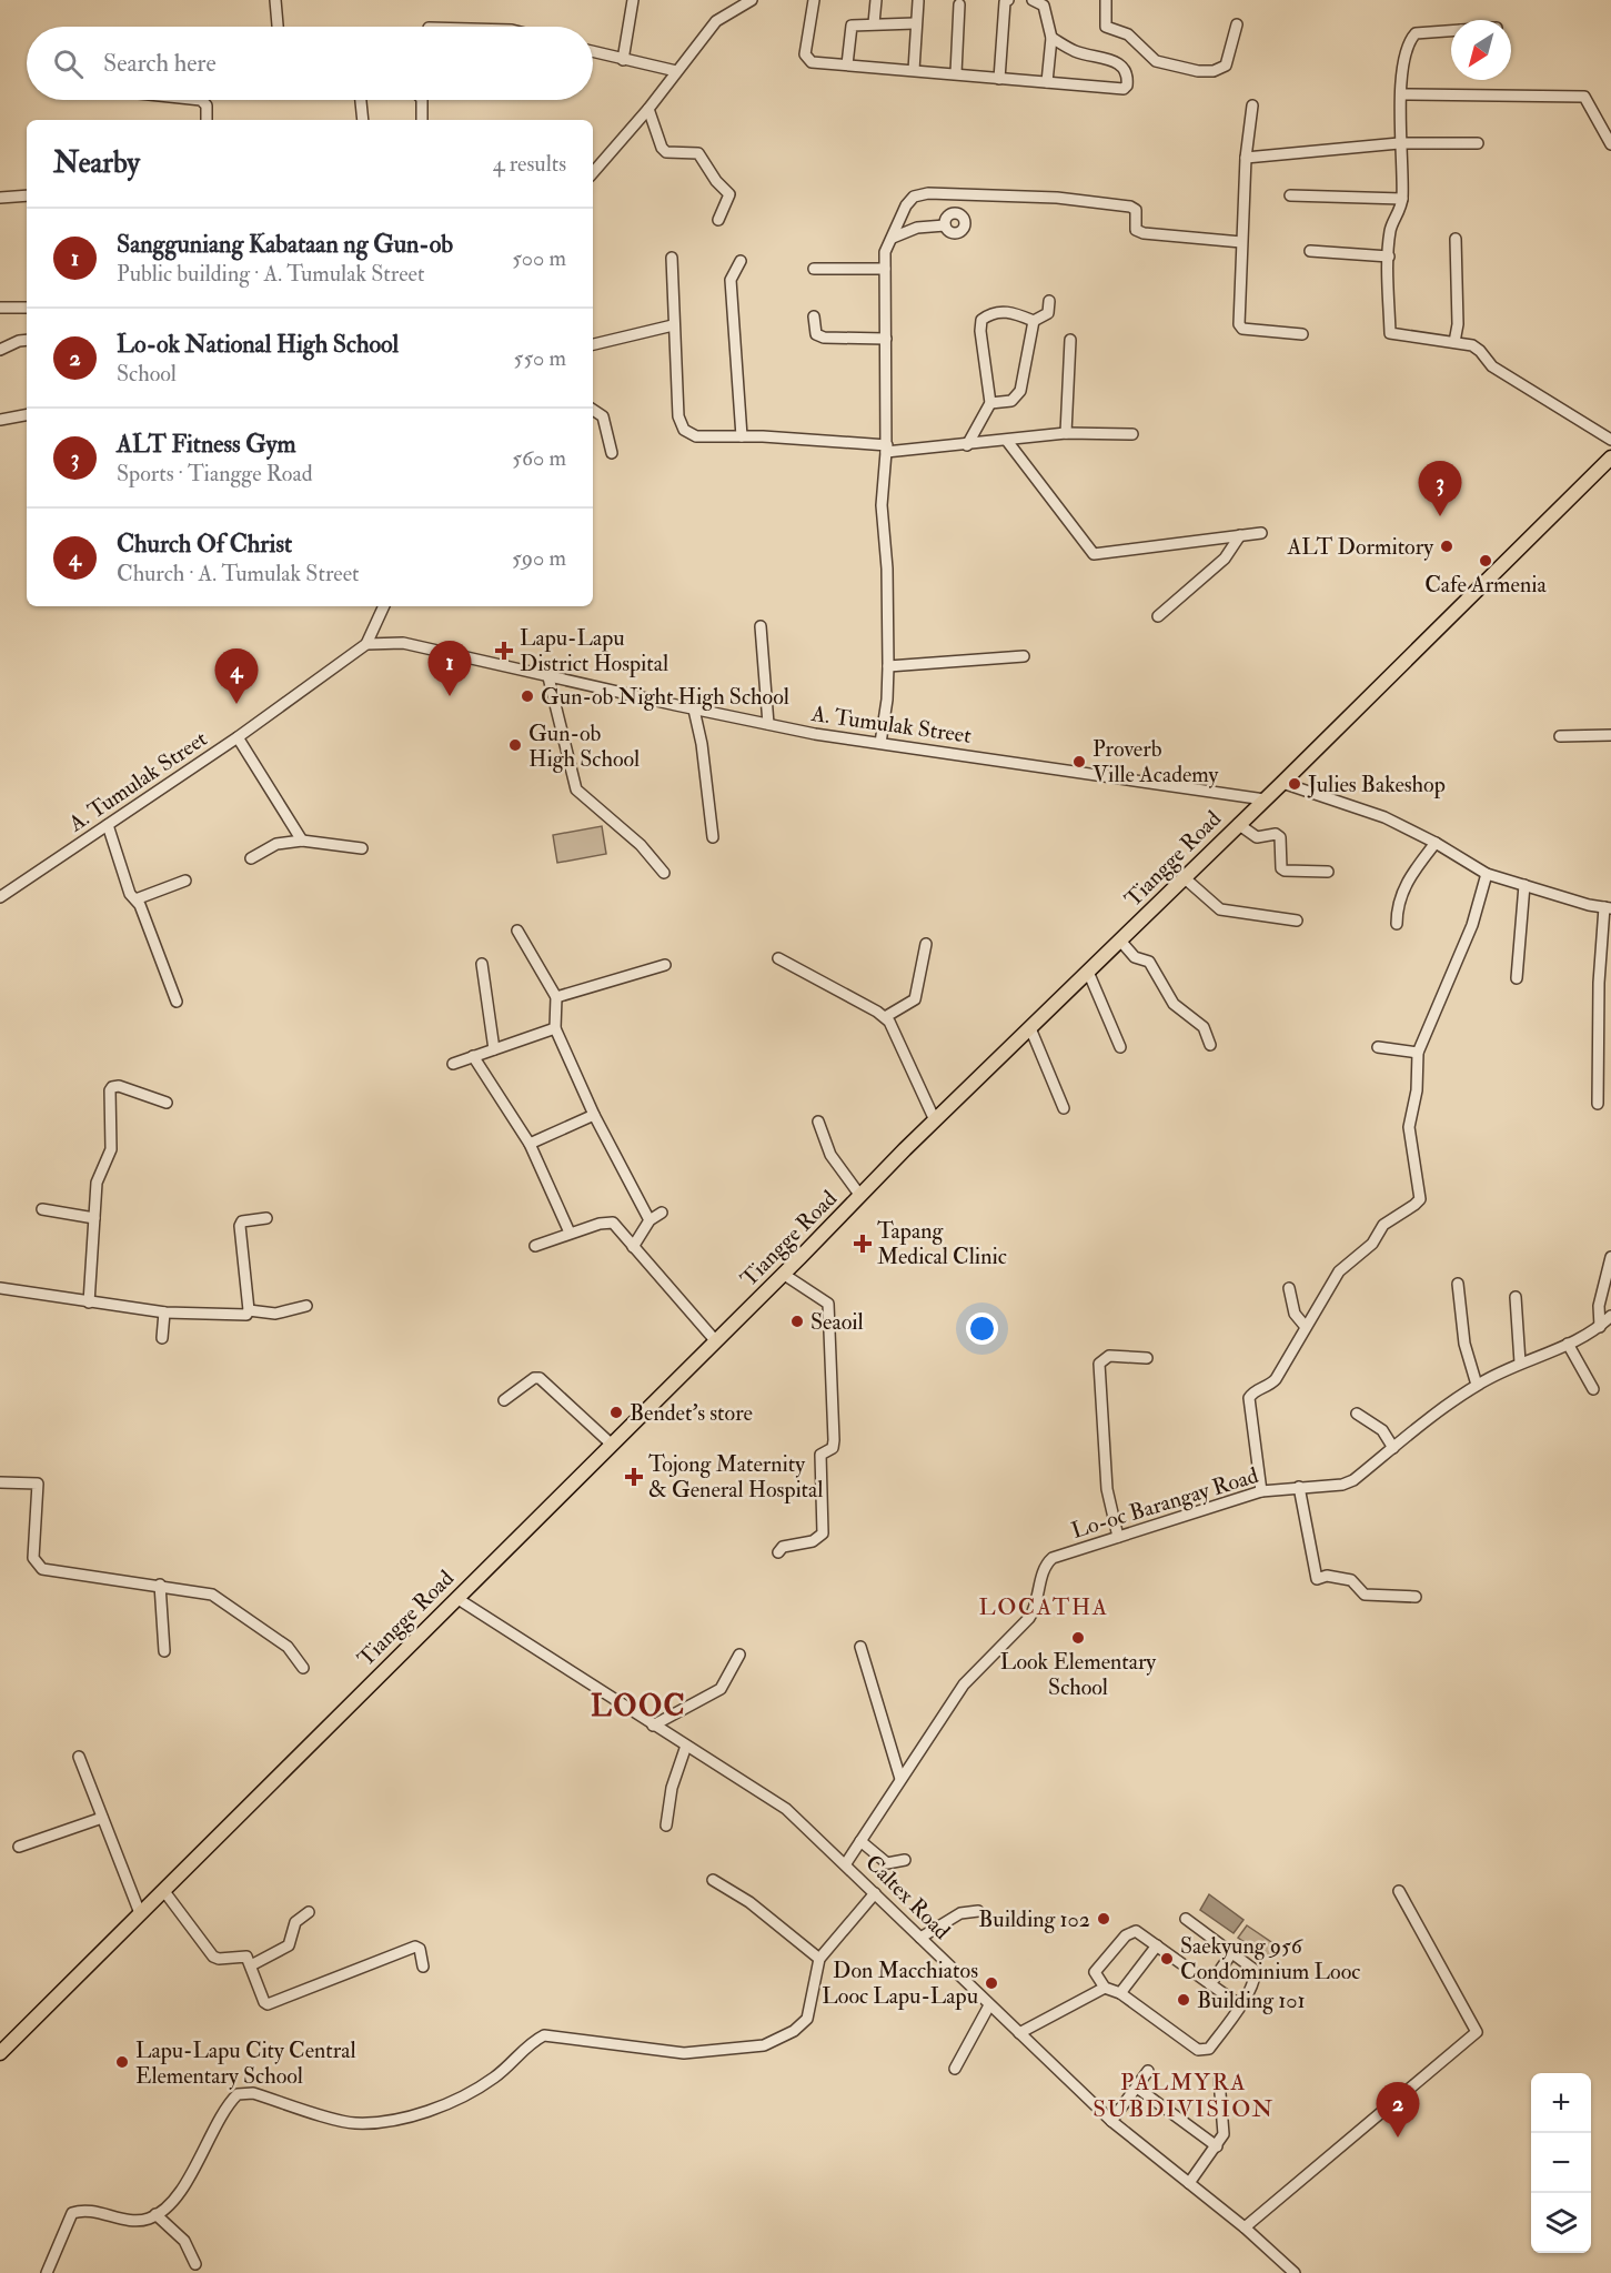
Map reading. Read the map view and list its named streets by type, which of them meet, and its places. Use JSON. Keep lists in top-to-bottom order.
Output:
{
  "streets": {
    "main road": ["Tiangge Road"],
    "street": ["A. Tumulak Street", "Lo-oc Barangay Road", "Caltex Road"]
  },
  "crossings": [
    ["A. Tumulak Street", "Tiangge Road"],
    ["Tiangge Road", "Caltex Road"],
    ["Lo-oc Barangay Road", "Caltex Road"]
  ],
  "districts": ["LOCATHA", "LOOC", "PALMYRA SUBDIVISION"],
  "places": {
    "other": [
      "ALT Dormitory",
      "Cafe Armenia",
      "Gun-ob Night High School",
      "Gun-ob High School",
      "Proverb Ville Academy",
      "Julies Bakeshop",
      "Seaoil",
      "Bendet's store",
      "Look Elementary School",
      "Building 102",
      "Saekyung 956 Condominium Looc",
      "Don Macchiatos Looc Lapu-Lapu",
      "Building 101",
      "Lapu-Lapu City Central Elementary School"
    ],
    "health": ["Lapu-Lapu District Hospital", "Tapang Medical Clinic", "Tojong Maternity & General Hospital"]
  },
  "north": "bottom left",
  "page": {
    "search": "Search here",
    "heading": ["Nearby", "4 results"],
    "list": [
      {
        "mark": "1",
        "name": "Sangguniang Kabataan ng Gun-ob",
        "note": "Public building · A. Tumulak Street",
        "value": "500 m"
      },
      {
        "mark": "2",
        "name": "Lo-ok National High School",
        "note": "School",
        "value": "550 m"
      },
      {
        "mark": "3",
        "name": "ALT Fitness Gym",
        "note": "Sports · Tiangge Road",
        "value": "560 m"
      },
      {
        "mark": "4",
        "name": "Church Of Christ",
        "note": "Church · A. Tumulak Street",
        "value": "590 m"
      }
    ],
    "pins": [
      "3",
      "1",
      "4",
      "2"
    ],
    "map_buttons": ["+", "−"]
  }
}
